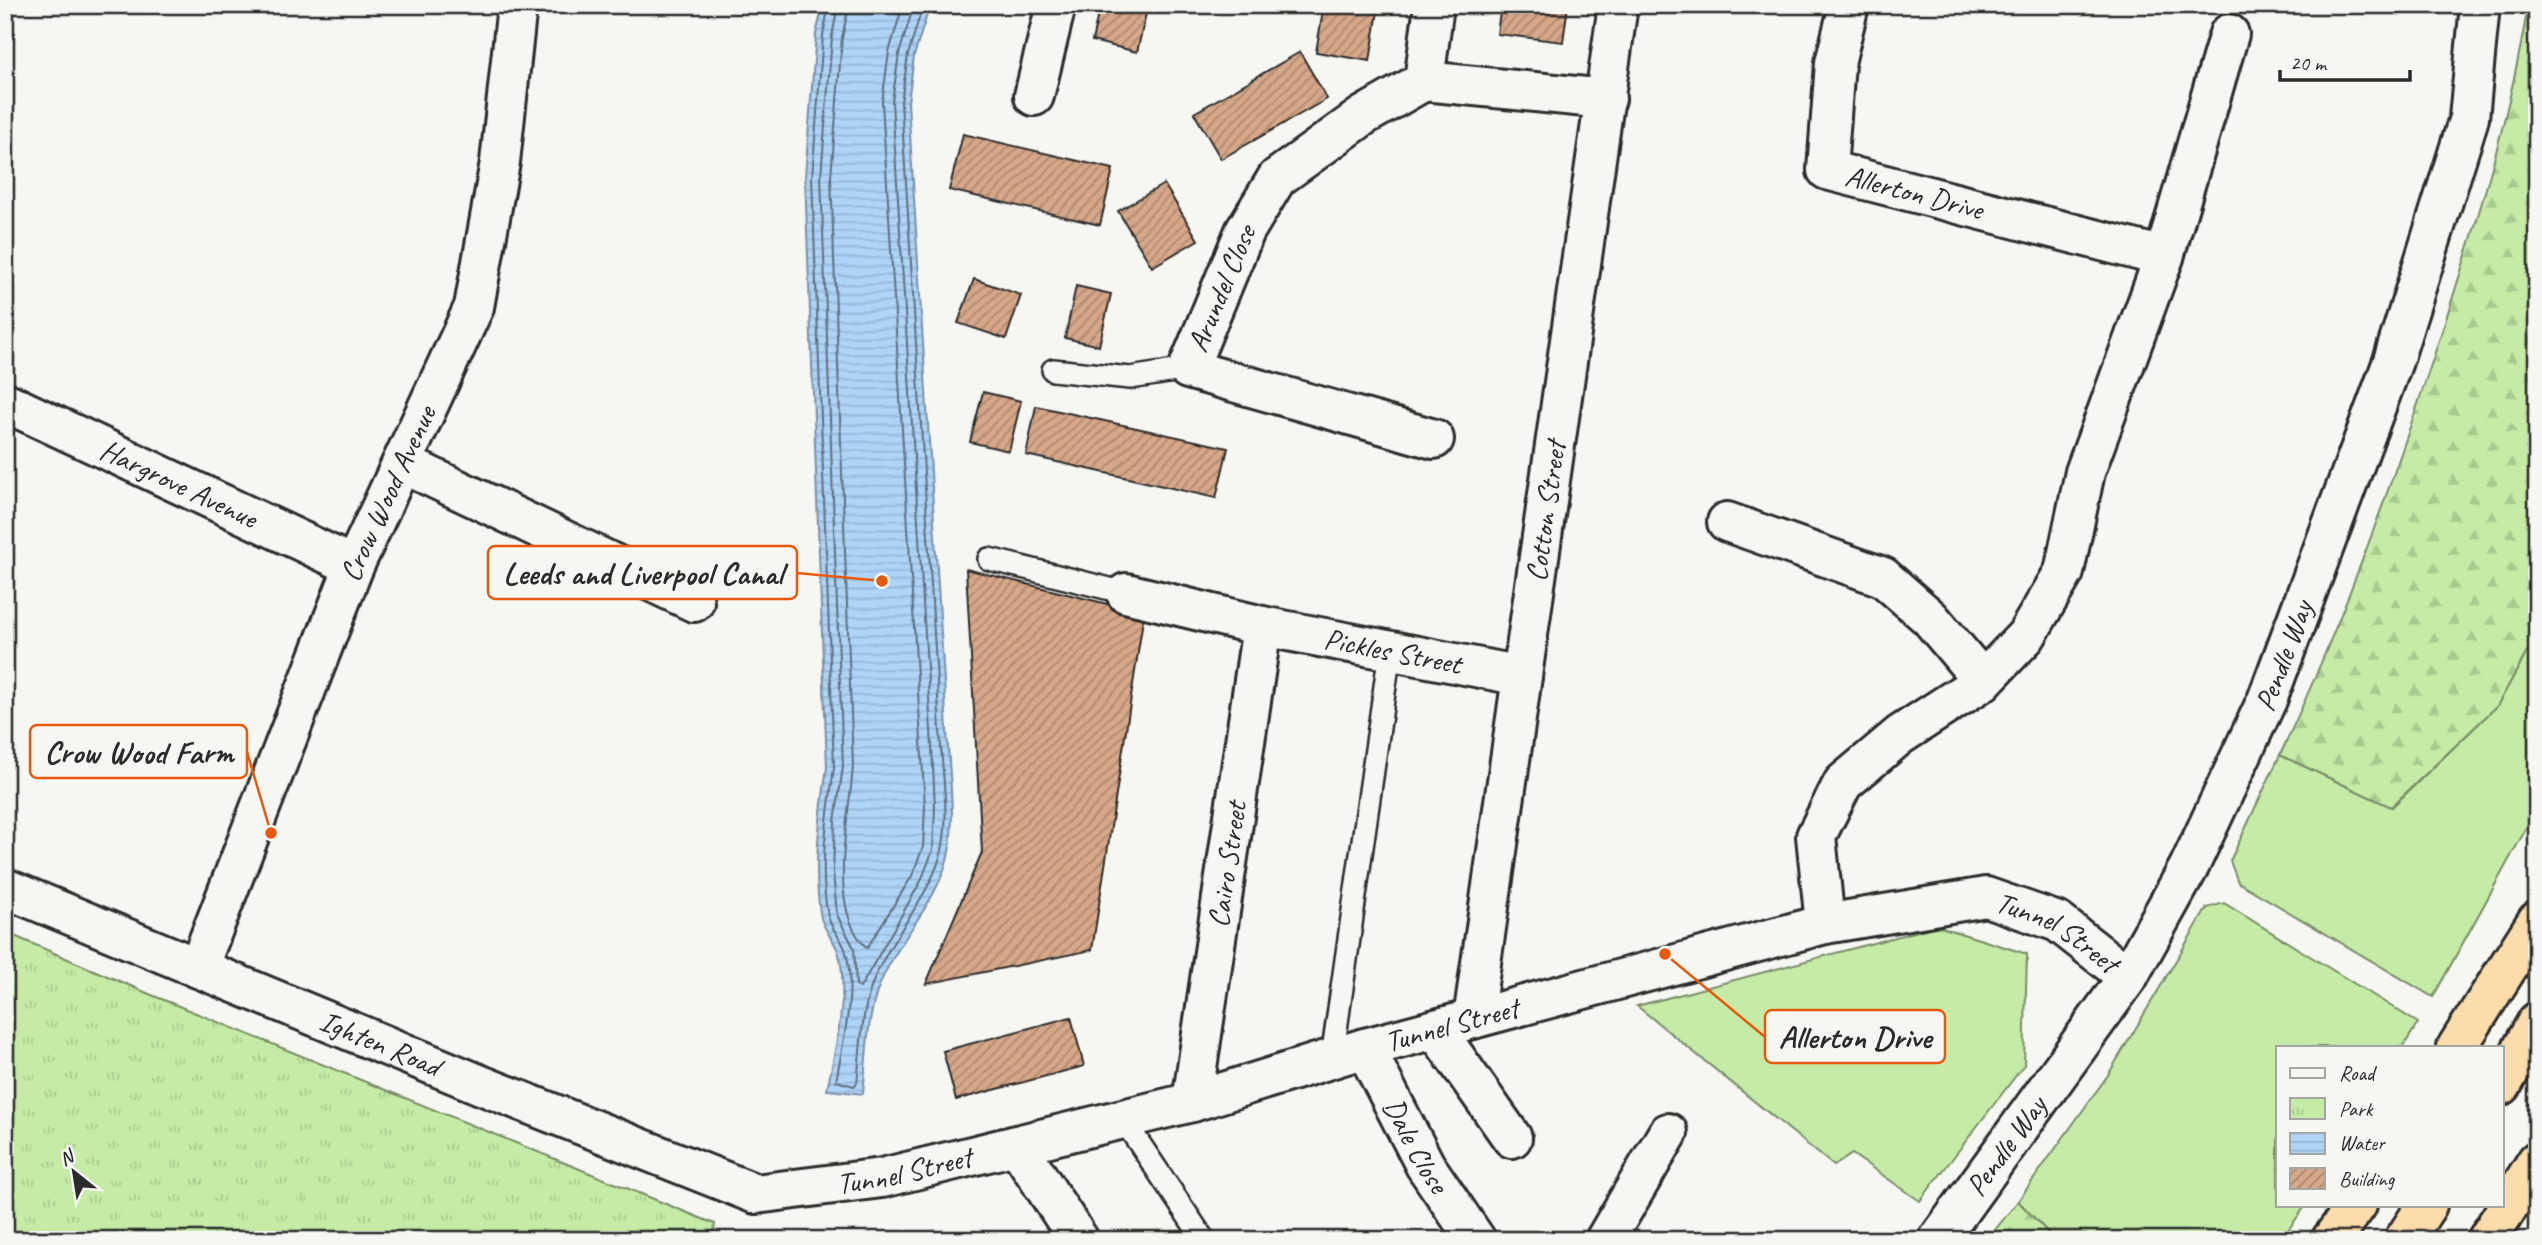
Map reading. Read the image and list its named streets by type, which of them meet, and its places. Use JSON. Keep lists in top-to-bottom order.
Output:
{
  "streets": {
    "street": [
      "Allerton Drive",
      "Arundel Close",
      "Hargrove Avenue",
      "Crow Wood Avenue",
      "Cotton Street",
      "Pickles Street",
      "Pendle Way",
      "Cairo Street",
      "Tunnel Street",
      "Ighten Road",
      "Dale Close"
    ]
  },
  "crossings": [
    ["Hargrove Avenue", "Crow Wood Avenue"],
    ["Crow Wood Avenue", "Ighten Road"],
    ["Cotton Street", "Pickles Street"],
    ["Cotton Street", "Tunnel Street"],
    ["Pickles Street", "Cairo Street"],
    ["Pendle Way", "Tunnel Street"],
    ["Cairo Street", "Tunnel Street"],
    ["Tunnel Street", "Ighten Road"],
    ["Tunnel Street", "Dale Close"]
  ],
  "places": ["Leeds and Liverpool Canal", "Crow Wood Farm", "Allerton Drive"],
  "legend": [
    "Road",
    "Park",
    "Water",
    "Building"
  ],
  "scale_bar": "20 m",
  "north": "top left"
}
